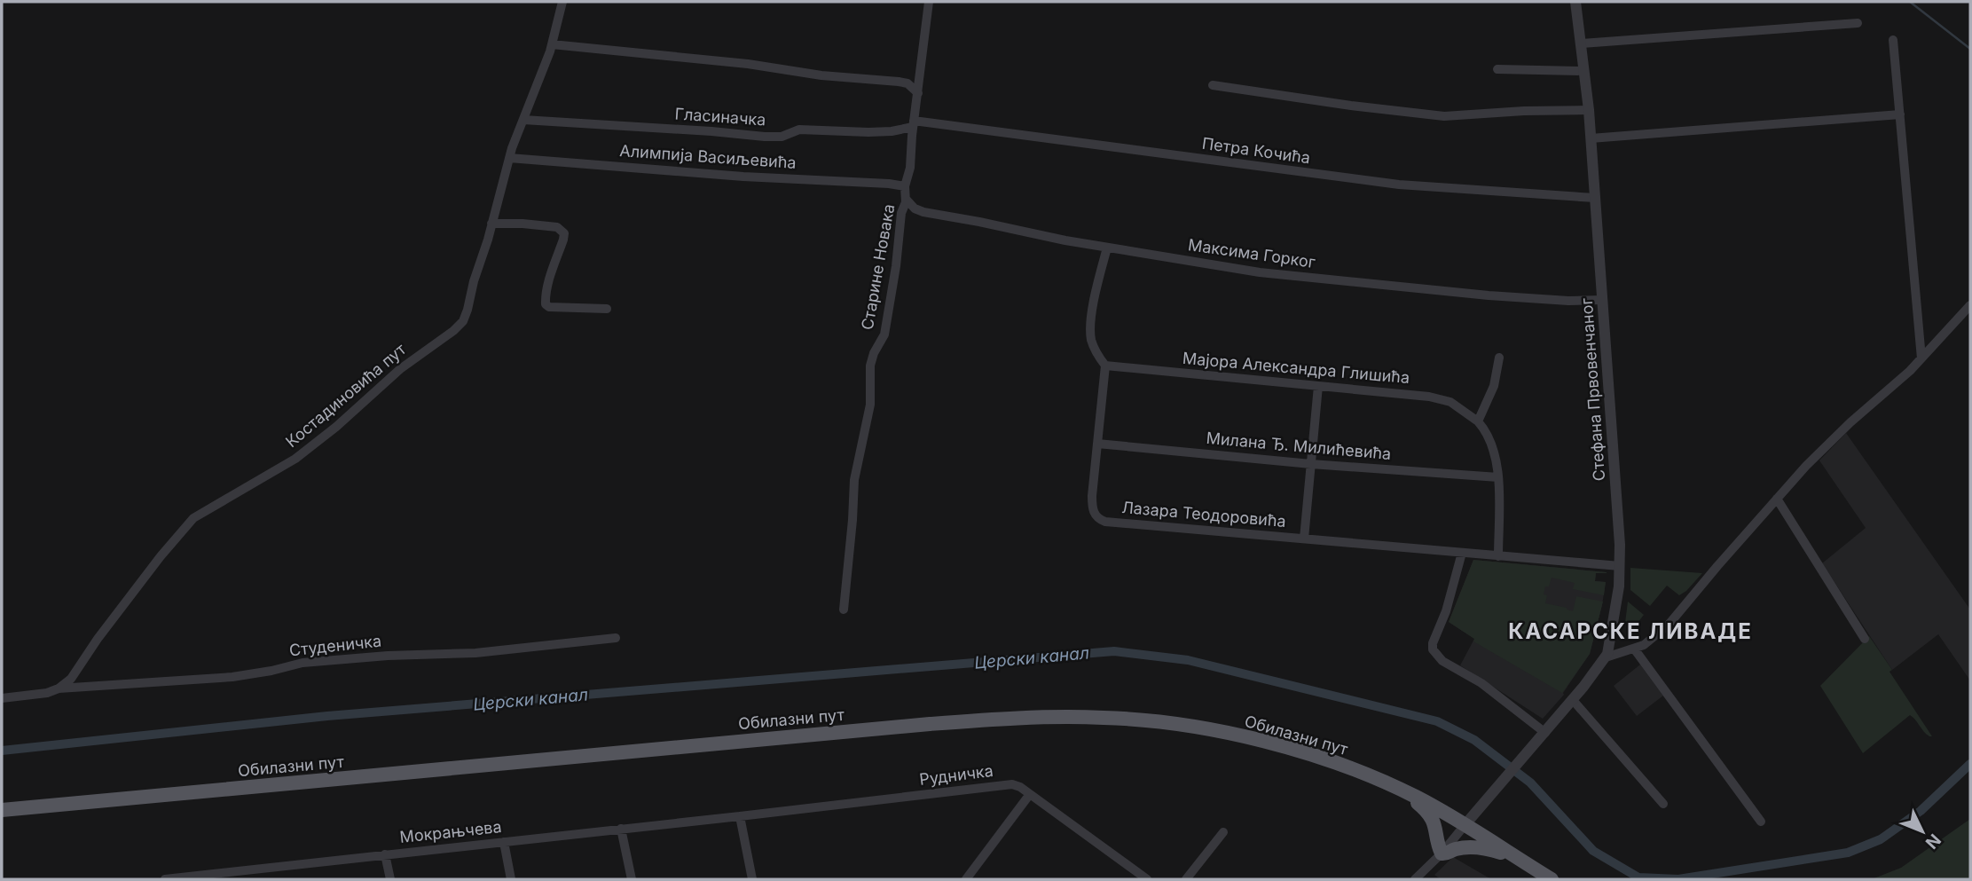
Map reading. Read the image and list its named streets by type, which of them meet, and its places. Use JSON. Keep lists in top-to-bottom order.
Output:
{
  "streets": {
    "main road": ["Обилазни пут"],
    "street": [
      "Гласиначка",
      "Петра Кочића",
      "Алимпија Васиљевића",
      "Максима Горког",
      "Старине Новака",
      "Мајора Александра Глишића",
      "Стефана Првовенчаног",
      "Костадиновића пут",
      "Милана Ђ. Милићевића",
      "Лазара Теодоровића",
      "Студеничка",
      "Рудничка",
      "Мокрањчева"
    ]
  },
  "crossings": [
    ["Гласиначка", "Петра Кочића"],
    ["Гласиначка", "Старине Новака"],
    ["Гласиначка", "Костадиновића пут"],
    ["Петра Кочића", "Старине Новака"],
    ["Петра Кочића", "Стефана Првовенчаног"],
    ["Алимпија Васиљевића", "Старине Новака"],
    ["Алимпија Васиљевића", "Костадиновића пут"],
    ["Максима Горког", "Старине Новака"],
    ["Максима Горког", "Стефана Првовенчаног"],
    ["Мајора Александра Глишића", "Лазара Теодоровића"],
    ["Стефана Првовенчаног", "Лазара Теодоровића"],
    ["Стефана Првовенчаног", "Обилазни пут"],
    ["Костадиновића пут", "Студеничка"],
    ["Милана Ђ. Милићевића", "Лазара Теодоровића"],
    ["Рудничка", "Мокрањчева"]
  ],
  "districts": ["КАСАРСКЕ ЛИВАДЕ"],
  "water": ["Церски канал"],
  "north": "bottom right"
}
